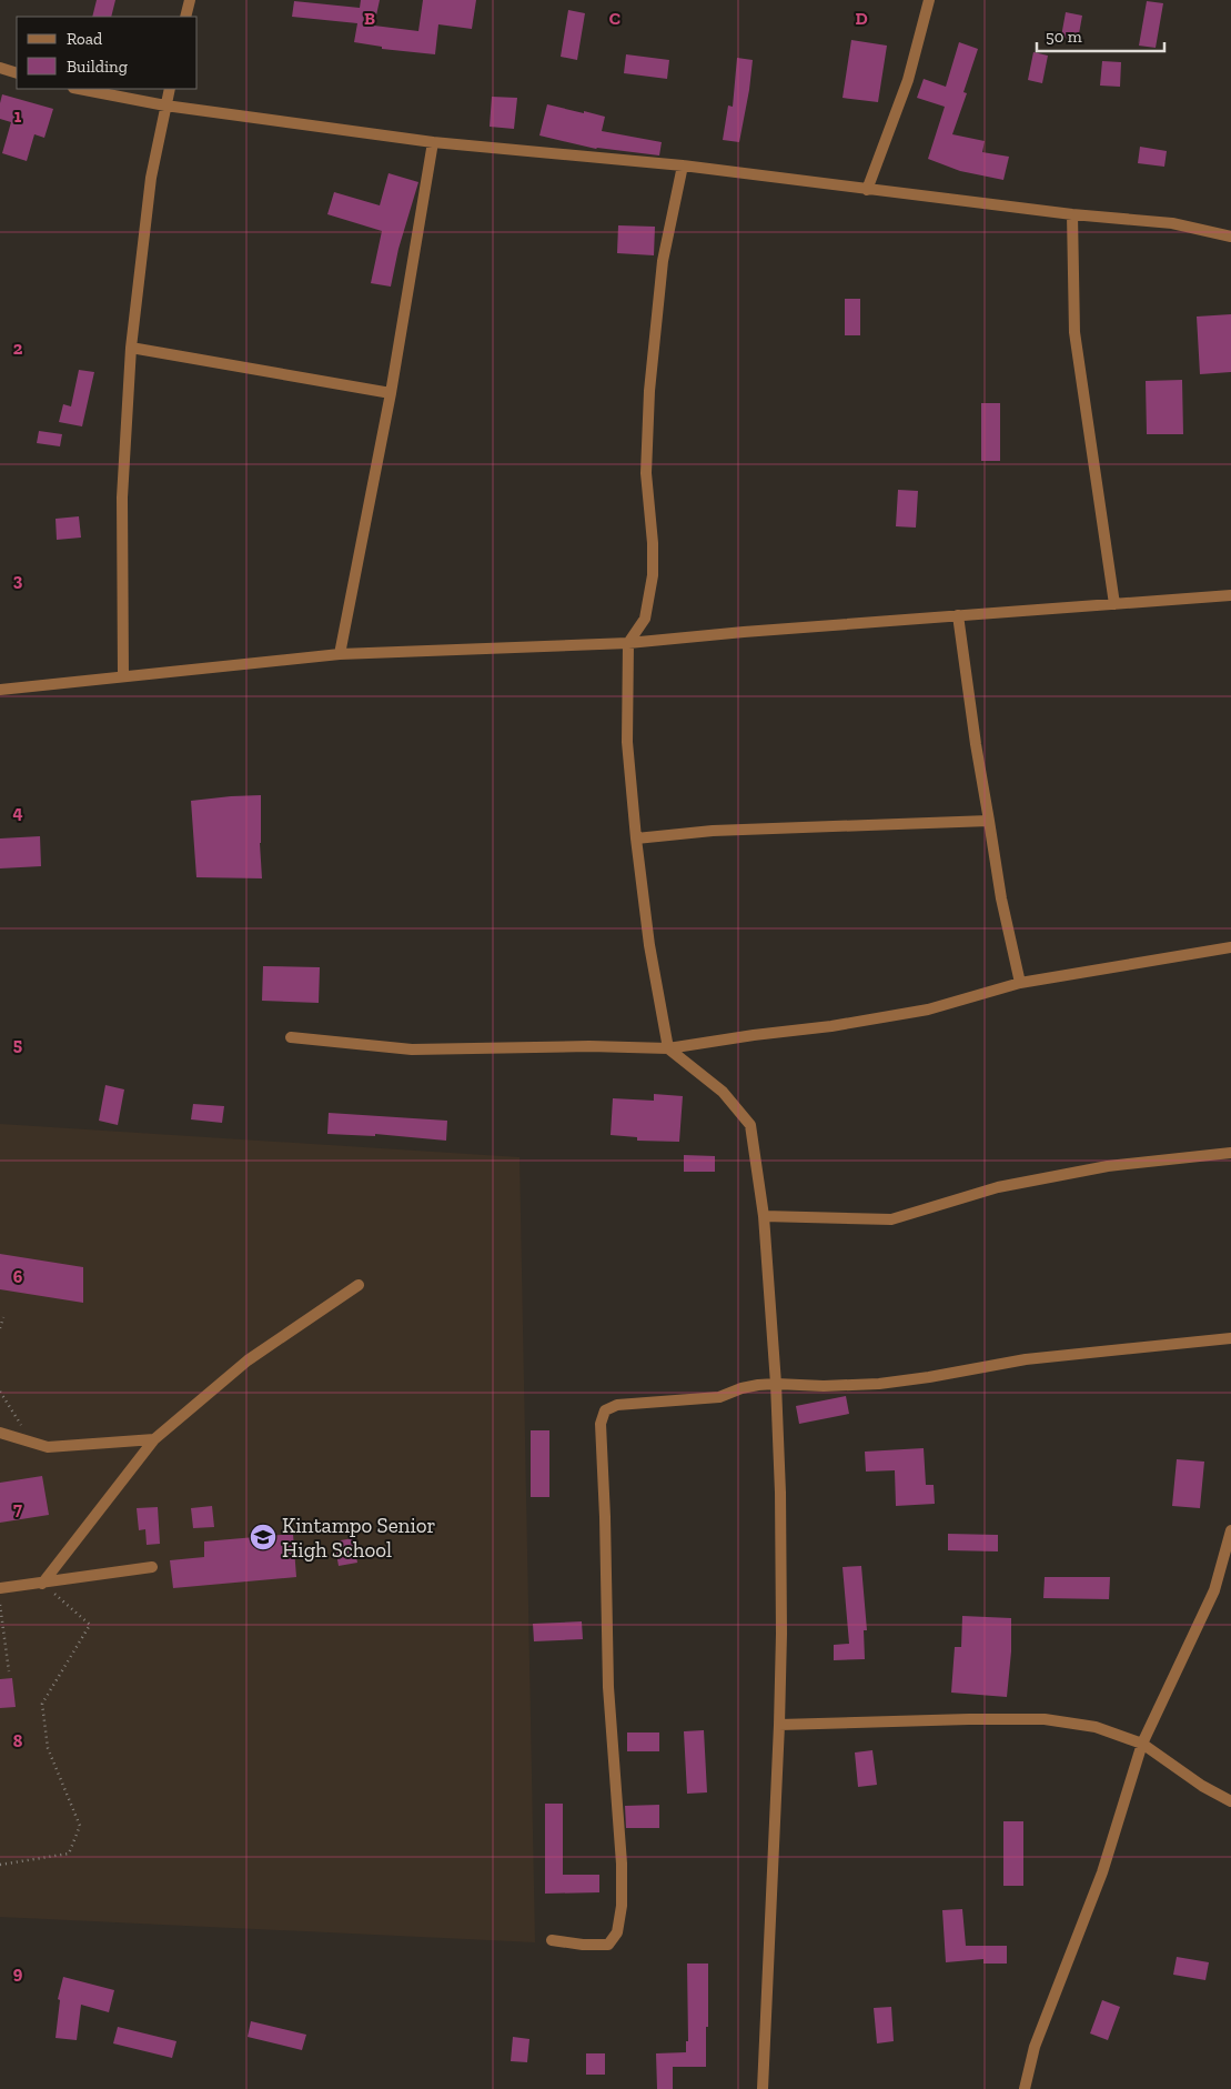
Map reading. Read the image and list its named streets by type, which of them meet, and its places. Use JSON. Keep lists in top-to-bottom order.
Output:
{
  "places": {
    "school or university": ["Kintampo Senior High School"]
  },
  "legend": ["Road", "Building"],
  "scale_bar": "50 m",
  "grid": {
    "columns": ["B", "C", "D"],
    "rows": [
      "1",
      "2",
      "3",
      "4",
      "5",
      "6",
      "7",
      "8",
      "9"
    ]
  }
}
